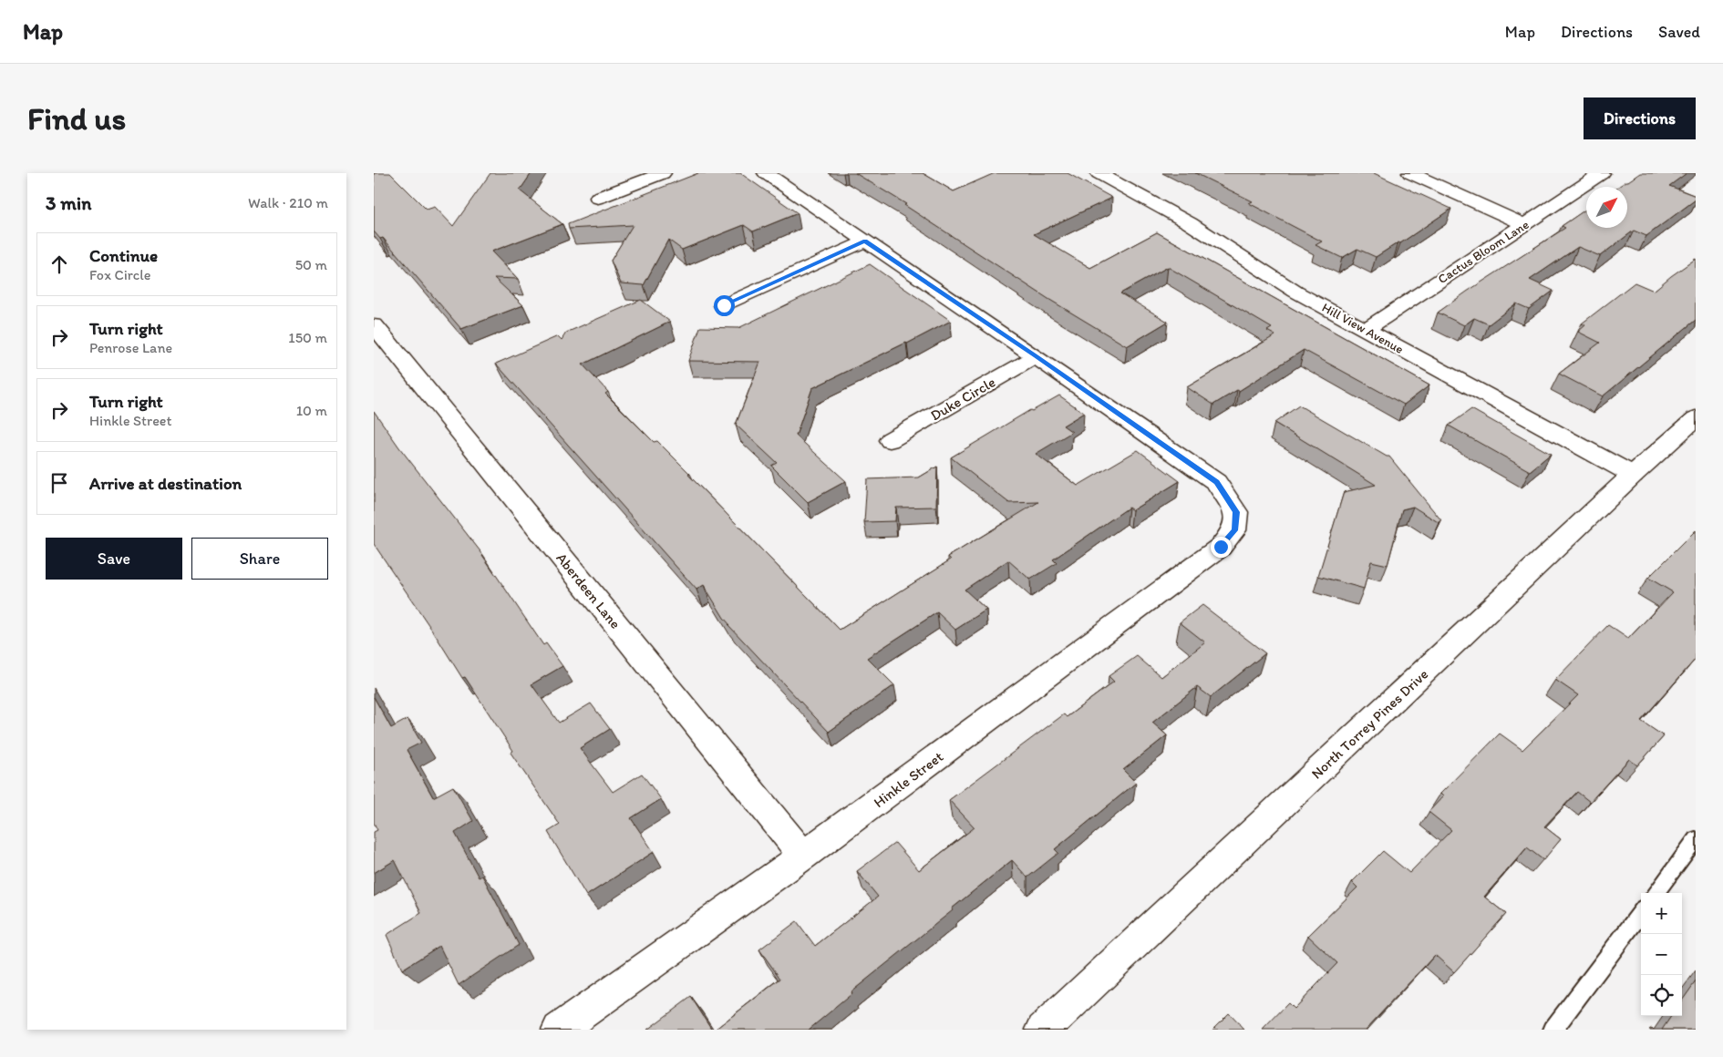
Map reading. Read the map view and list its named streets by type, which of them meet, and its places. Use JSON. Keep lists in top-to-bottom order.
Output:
{
  "streets": {
    "street": [
      "Cactus Bloom Lane",
      "Hill View Avenue",
      "Duke Circle",
      "Aberdeen Lane",
      "North Torrey Pines Drive",
      "Hinkle Street"
    ]
  },
  "crossings": [
    ["Cactus Bloom Lane", "Hill View Avenue"],
    ["Hill View Avenue", "North Torrey Pines Drive"],
    ["Duke Circle", "Hinkle Street"],
    ["Aberdeen Lane", "Hinkle Street"]
  ],
  "north": "top right",
  "page": {
    "header": "Map",
    "nav": ["Map", "Directions", "Saved"],
    "buttons": [
      "Directions",
      ["Save", "Share"]
    ],
    "title": "Find us",
    "heading": ["3 min", "Walk · 210 m"],
    "list": [
      ["Continue", "Fox Circle", "50 m"],
      ["Turn right", "Penrose Lane", "150 m"],
      ["Turn right", "Hinkle Street", "10 m"],
      "Arrive at destination"
    ],
    "map_buttons": ["+", "−"]
  }
}
